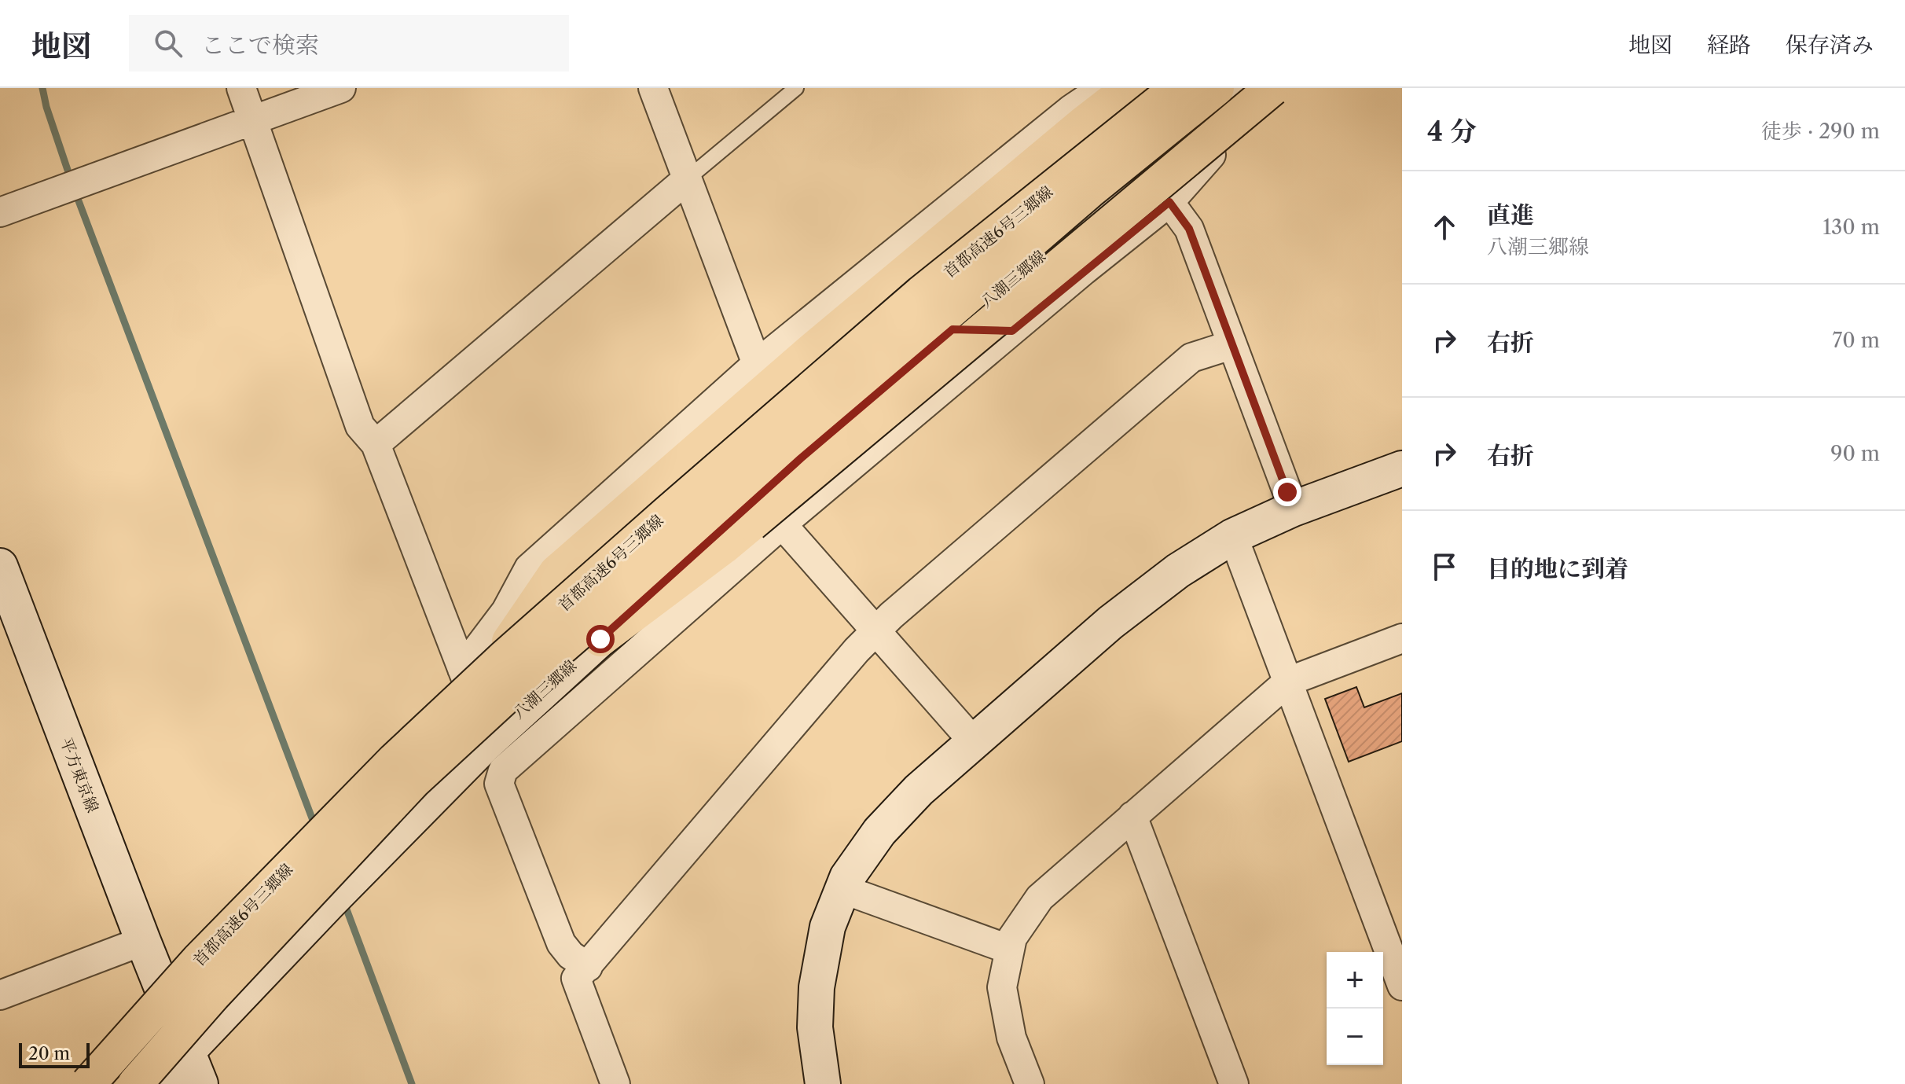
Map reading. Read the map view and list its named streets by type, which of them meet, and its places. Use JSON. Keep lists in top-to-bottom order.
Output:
{
  "streets": {
    "highway": ["首都高速6号三郷線"],
    "main road": ["八潮三郷線", "平方東京線"]
  },
  "crossings": [
    ["首都高速6号三郷線", "八潮三郷線"],
    ["八潮三郷線", "平方東京線"]
  ],
  "scale_bar": "20 m",
  "page": {
    "header": "地図",
    "search": "ここで検索",
    "nav": ["地図", "経路", "保存済み"],
    "heading": ["4 分", "徒歩 · 290 m"],
    "list": [
      ["直進", "八潮三郷線", "130 m"],
      ["右折", "70 m"],
      ["右折", "90 m"],
      "目的地に到着"
    ],
    "map_buttons": ["+", "−"],
    "scale": "20 m"
  }
}
